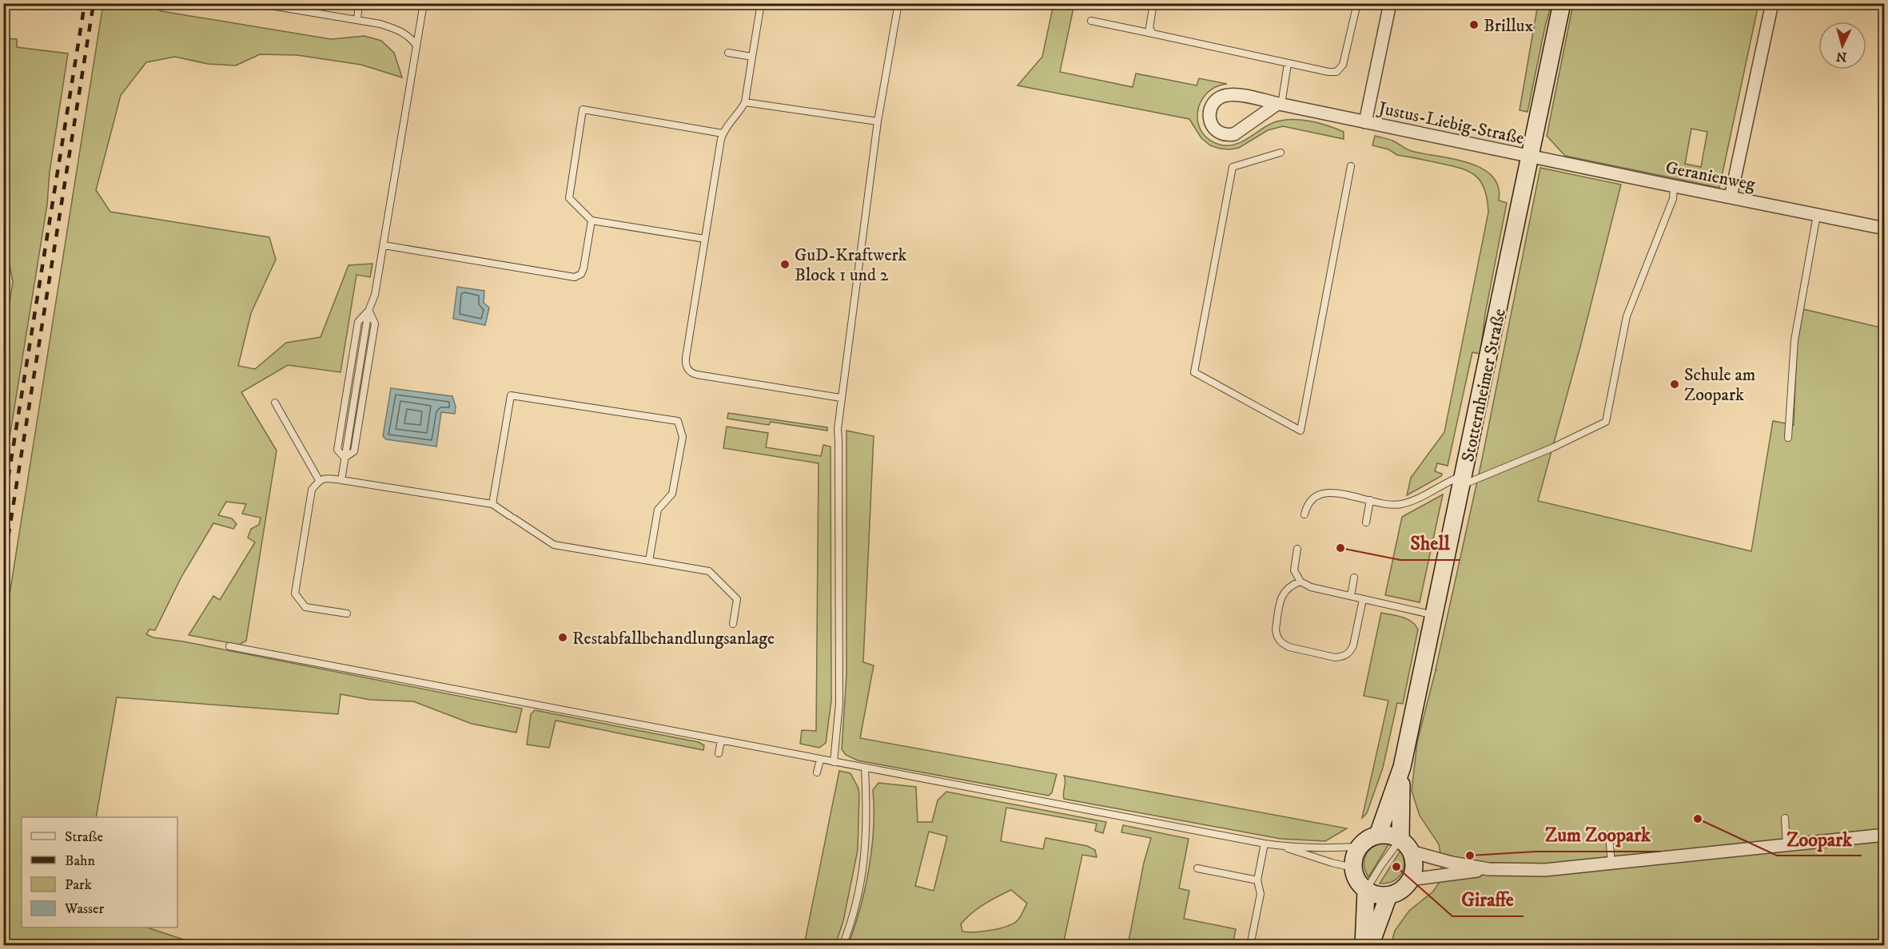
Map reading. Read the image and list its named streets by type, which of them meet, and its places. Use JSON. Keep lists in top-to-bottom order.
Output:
{
  "streets": {
    "main road": ["Stotternheimer Straße"],
    "street": ["Justus-Liebig-Straße", "Geranienweg"]
  },
  "crossings": [
    ["Justus-Liebig-Straße", "Geranienweg"],
    ["Justus-Liebig-Straße", "Stotternheimer Straße"],
    ["Geranienweg", "Stotternheimer Straße"]
  ],
  "places": [
    "Brillux",
    "GuD-Kraftwerk Block 1 und 2",
    "Schule am Zoopark",
    "Shell",
    "Restabfallbehandlungsanlage",
    "Zoopark",
    "Zum Zoopark",
    "Giraffe"
  ],
  "legend": [
    "Straße",
    "Bahn",
    "Park",
    "Wasser"
  ],
  "north": "bottom"
}
